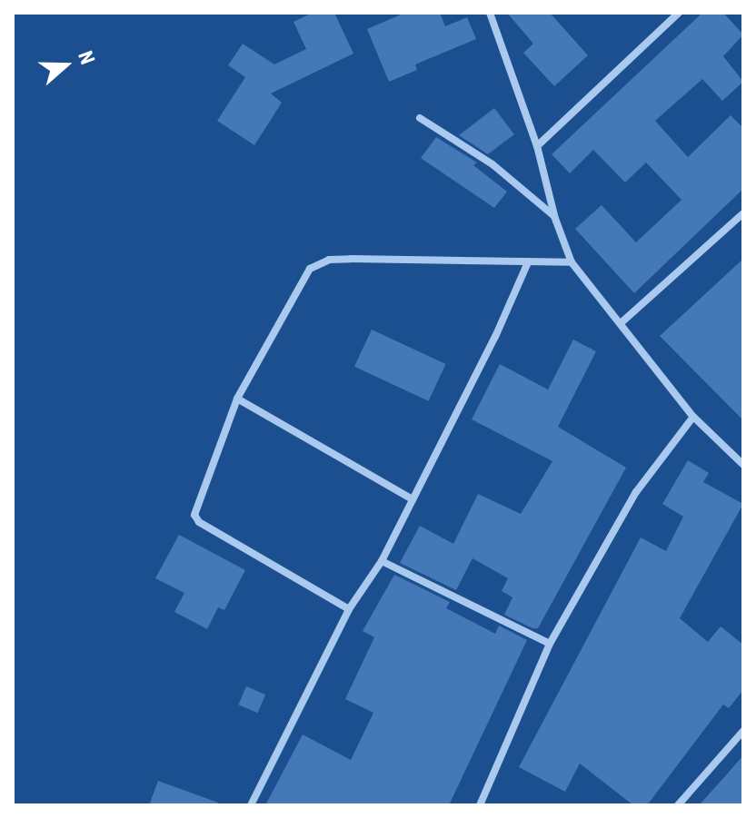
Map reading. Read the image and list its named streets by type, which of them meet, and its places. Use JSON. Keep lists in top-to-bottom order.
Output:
{
  "north": "right"
}
